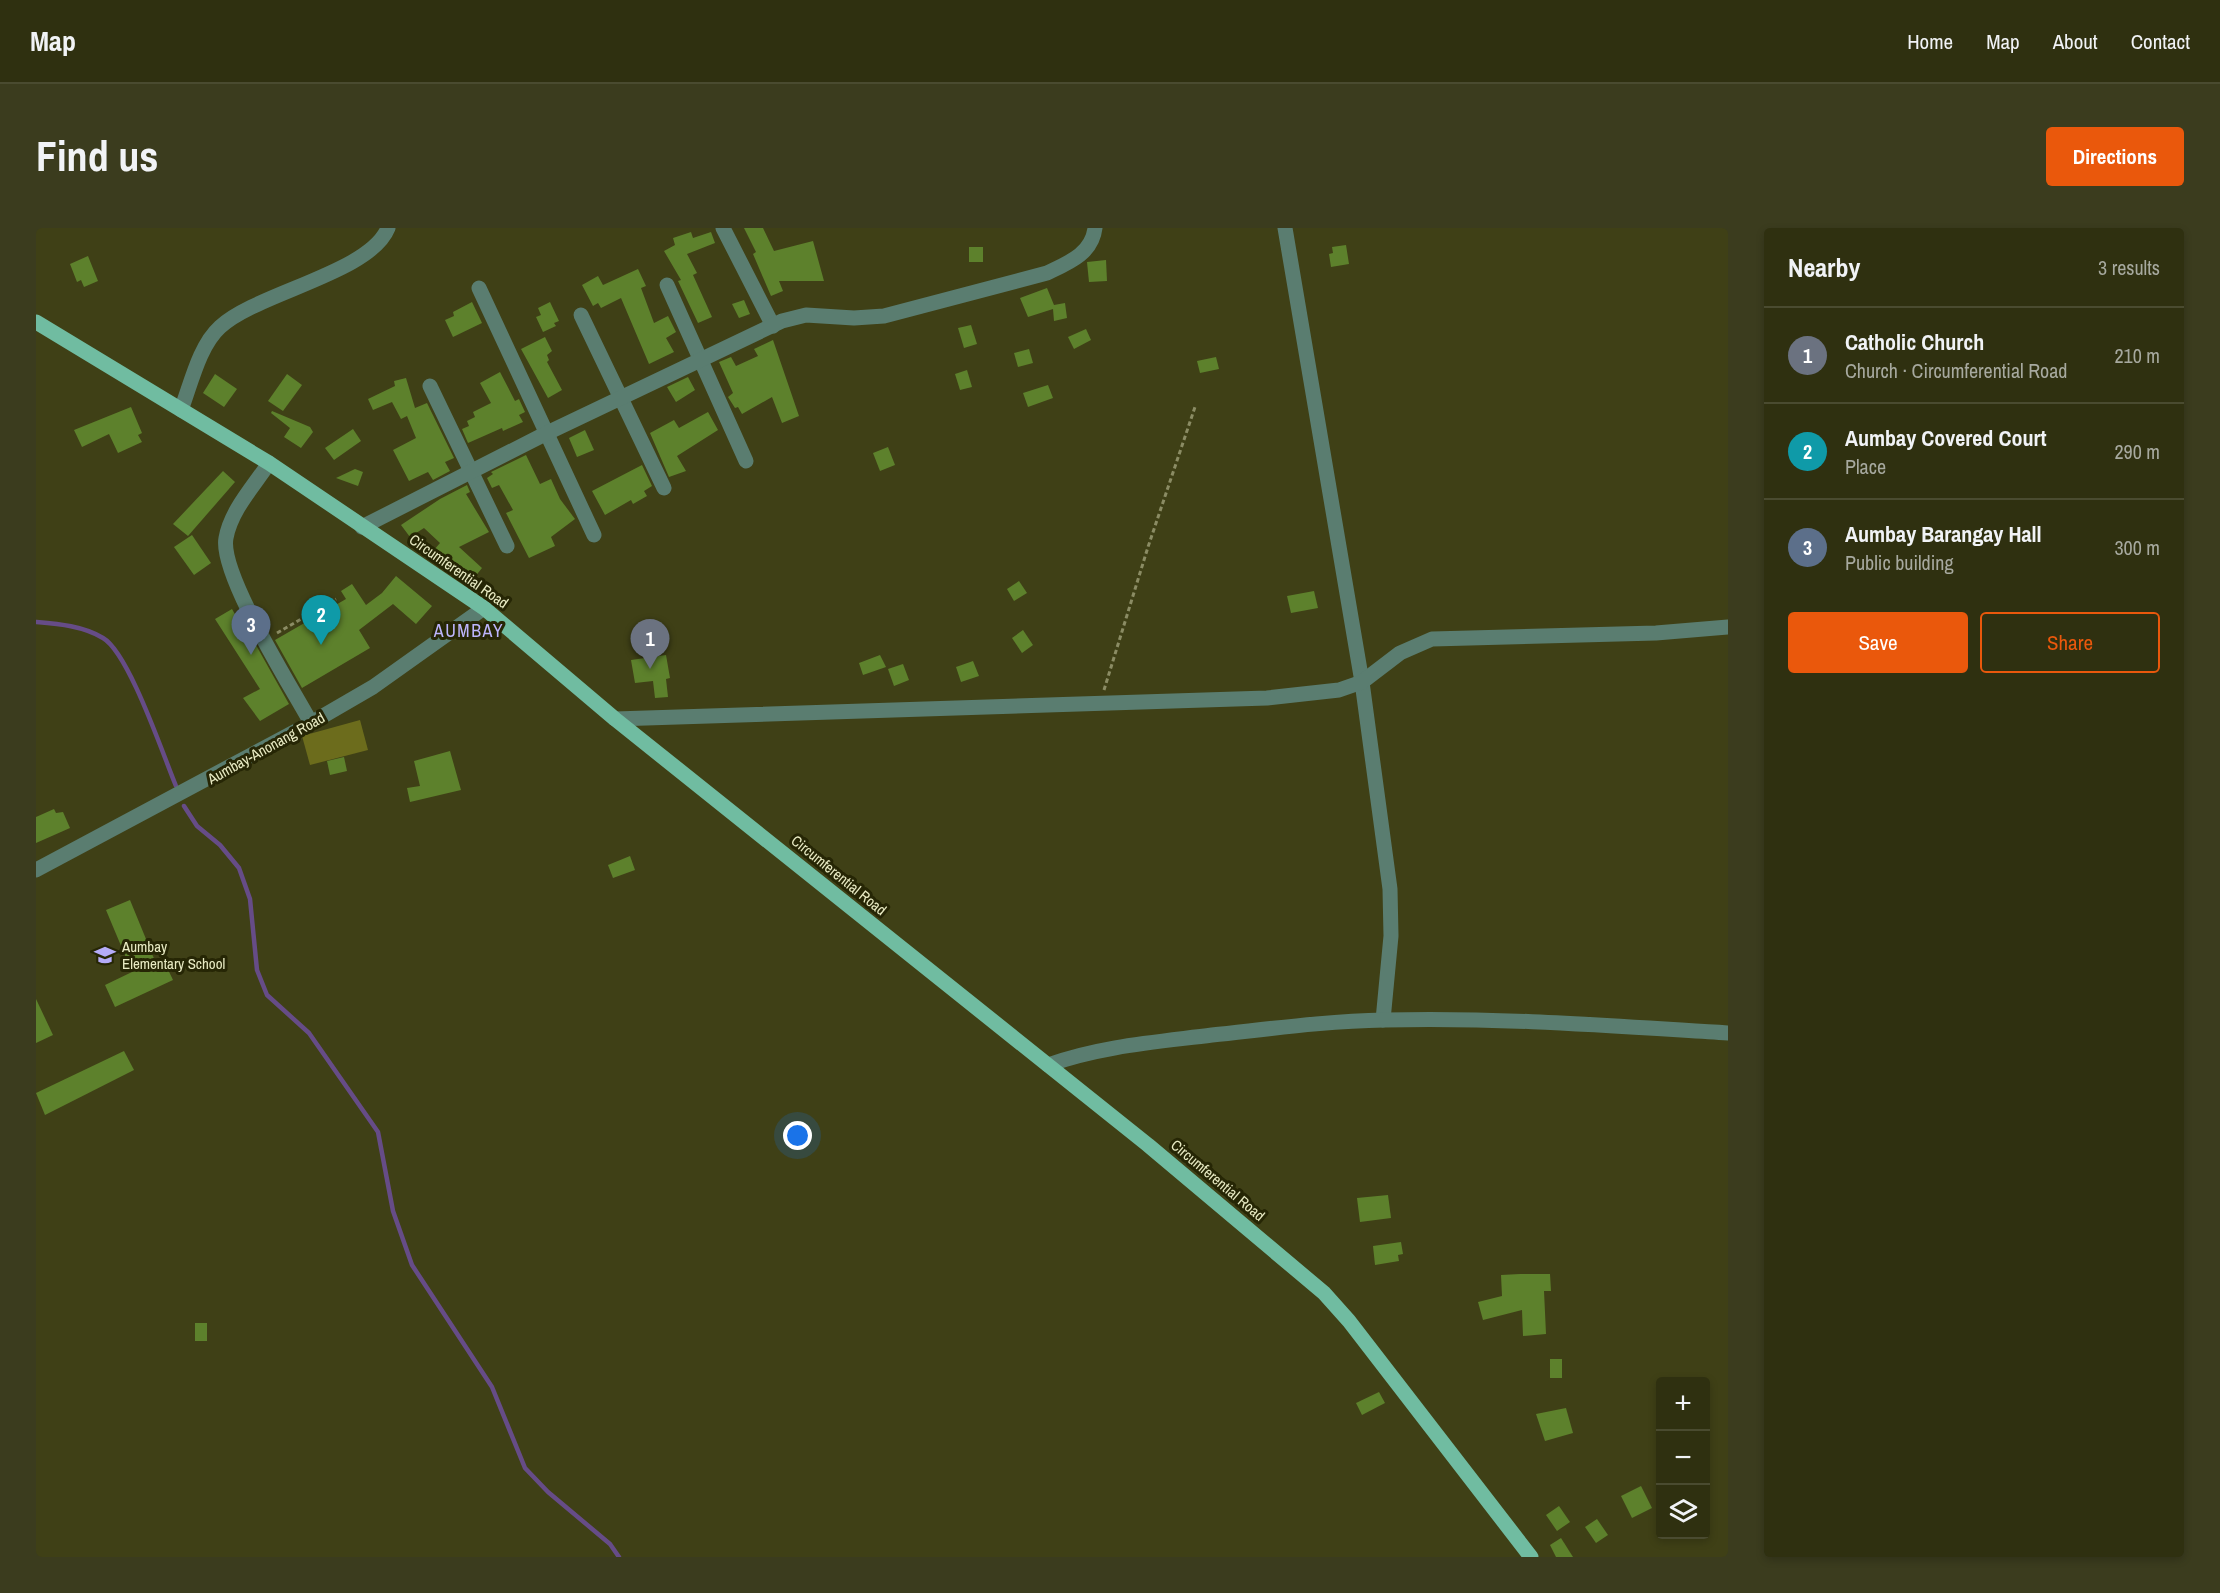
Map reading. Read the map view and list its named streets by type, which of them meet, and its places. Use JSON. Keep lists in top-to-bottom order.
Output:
{
  "streets": {
    "main road": ["Circumferential Road"],
    "street": ["Aumbay-Anonang Road"]
  },
  "crossings": [
    ["Circumferential Road", "Aumbay-Anonang Road"]
  ],
  "districts": ["AUMBAY"],
  "places": {
    "school or university": ["Aumbay Elementary School"]
  },
  "page": {
    "header": "Map",
    "nav": [
      "Home",
      "Map",
      "About",
      "Contact"
    ],
    "buttons": [
      "Directions",
      ["Save", "Share"]
    ],
    "title": "Find us",
    "heading": ["Nearby", "3 results"],
    "list": [
      {
        "mark": "1",
        "name": "Catholic Church",
        "note": "Church · Circumferential Road",
        "value": "210 m"
      },
      {
        "mark": "2",
        "name": "Aumbay Covered Court",
        "note": "Place",
        "value": "290 m"
      },
      {
        "mark": "3",
        "name": "Aumbay Barangay Hall",
        "note": "Public building",
        "value": "300 m"
      }
    ],
    "pins": ["2", "3", "1"],
    "map_buttons": ["+", "−"]
  }
}
